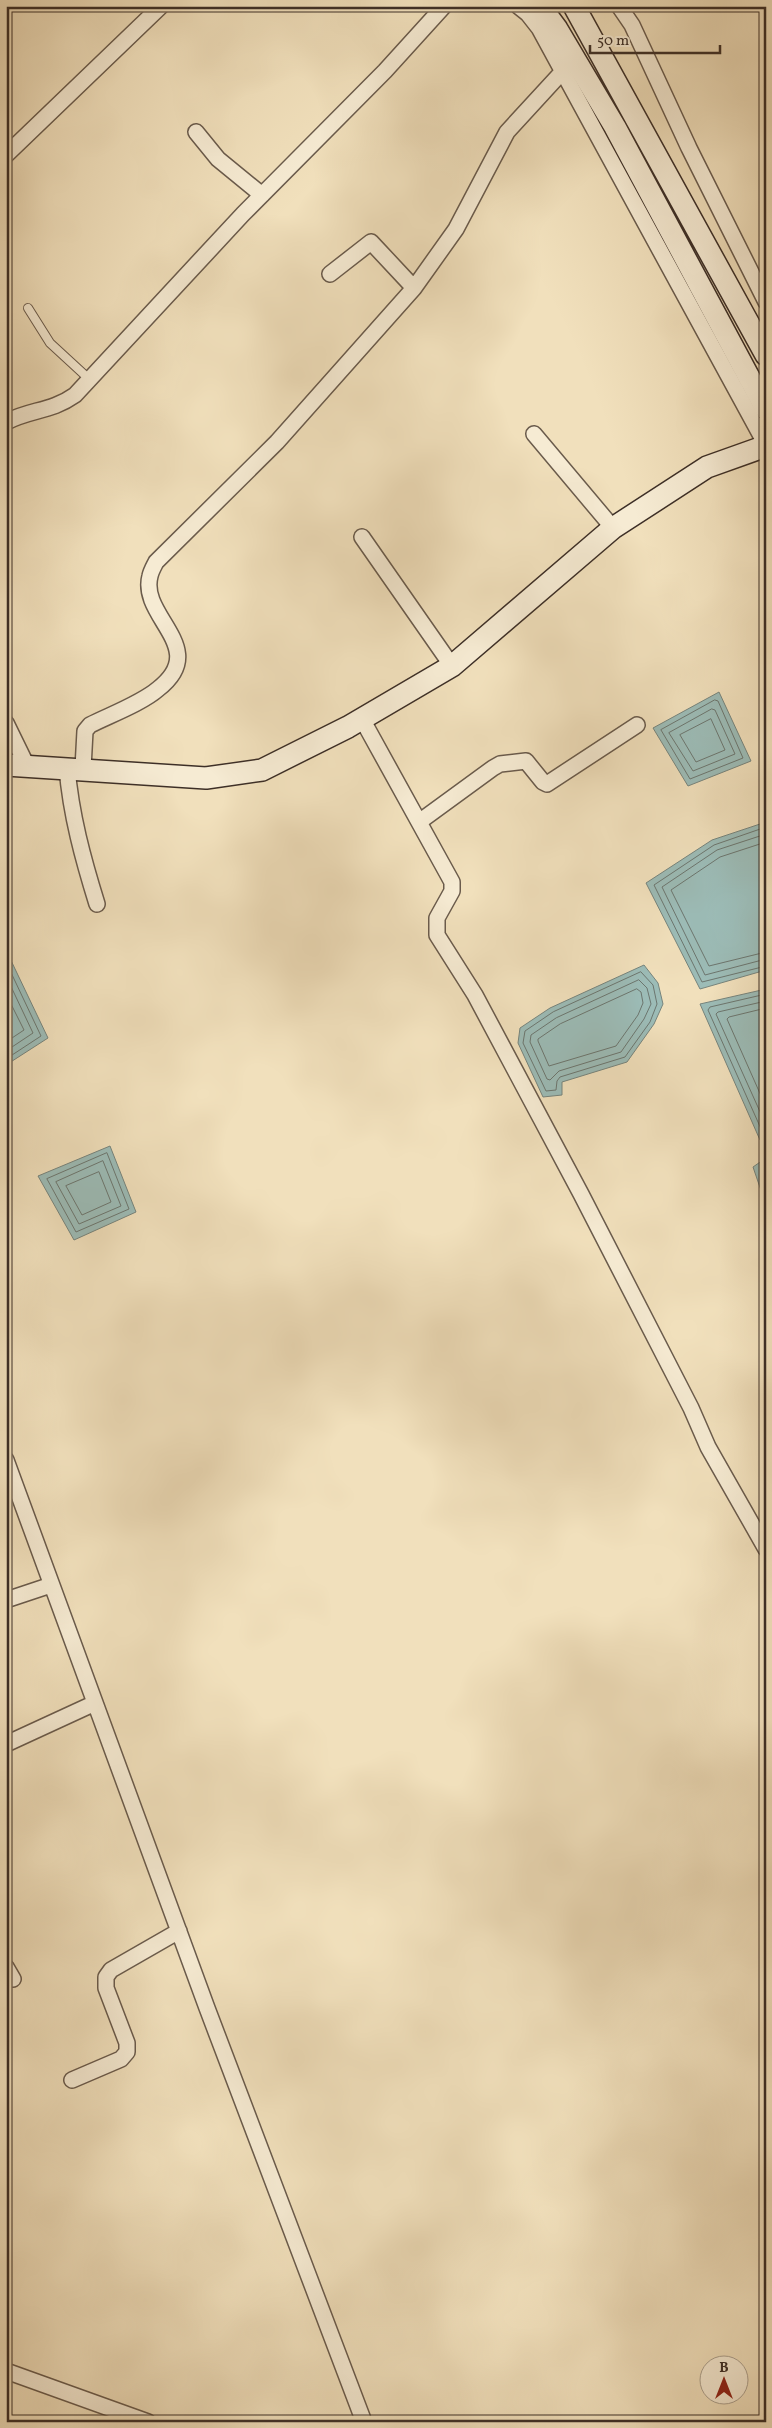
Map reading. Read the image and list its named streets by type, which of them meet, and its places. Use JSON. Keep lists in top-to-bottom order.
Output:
{
  "scale_bar": "50 m",
  "north": "top"
}
